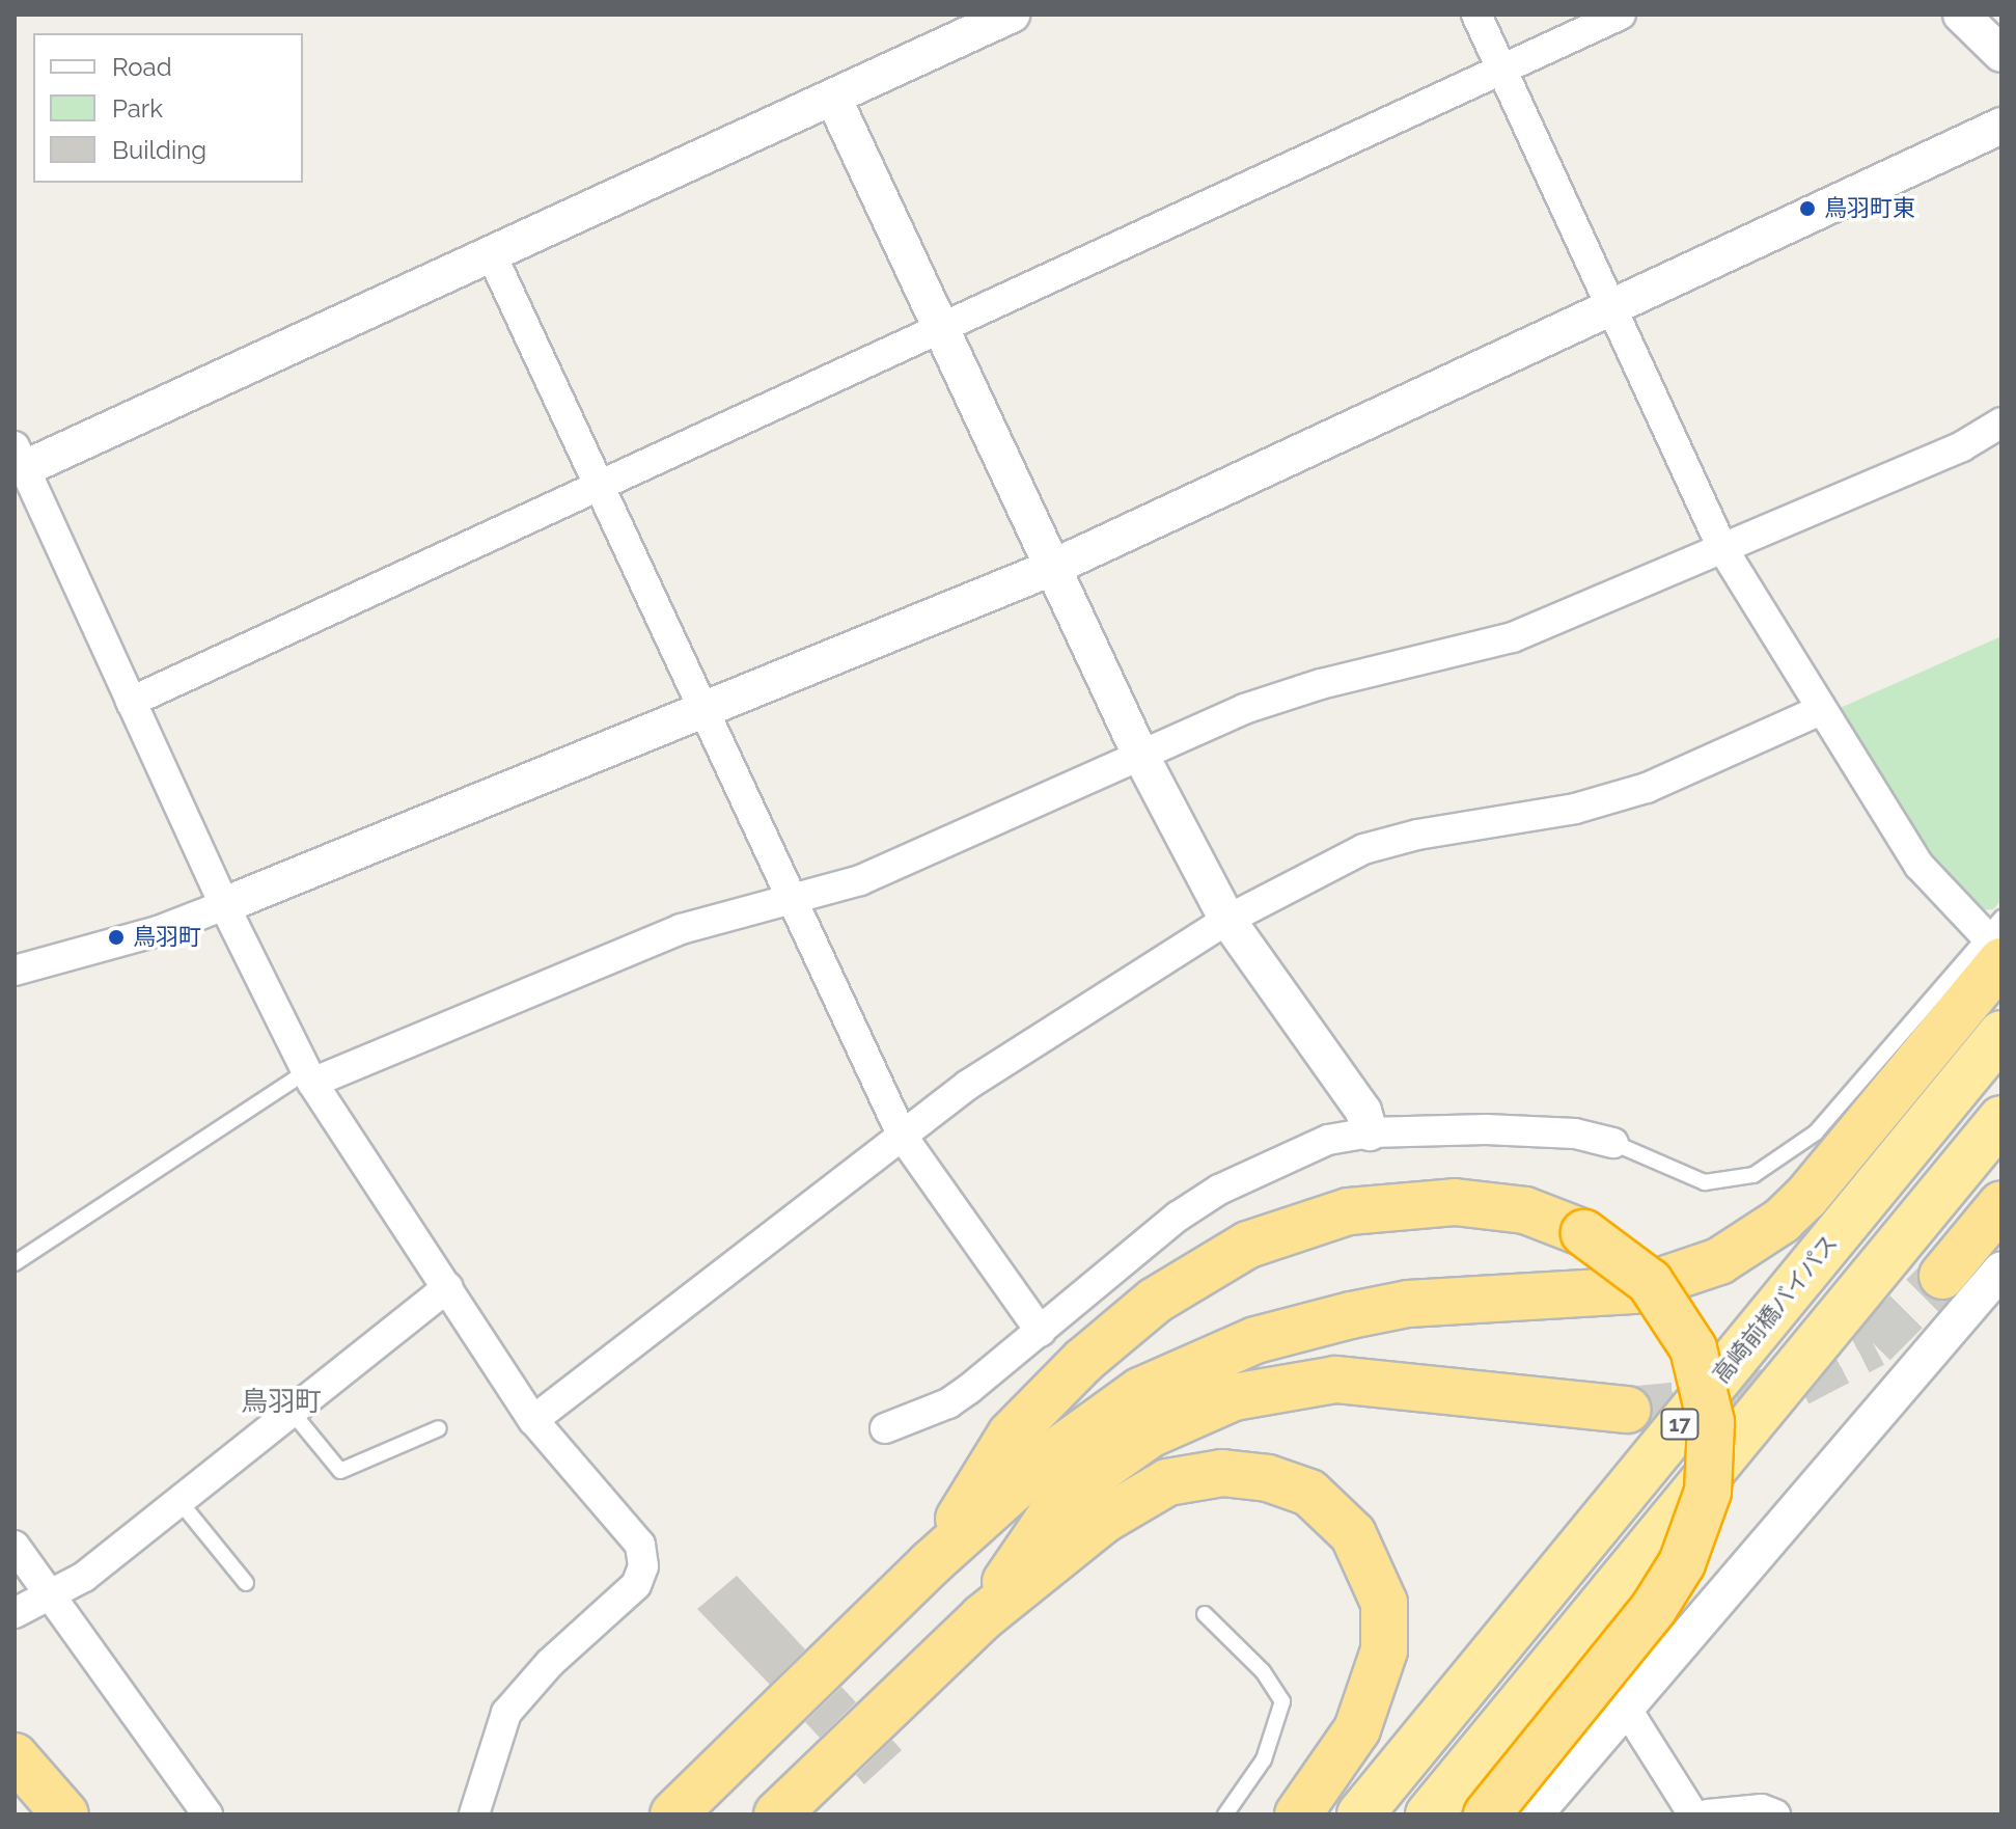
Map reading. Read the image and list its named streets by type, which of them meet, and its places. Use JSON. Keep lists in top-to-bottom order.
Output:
{
  "streets": {
    "highway": ["高崎前橋バイパス", "17"]
  },
  "districts": ["鳥羽町"],
  "places": ["鳥羽町東", "鳥羽町"],
  "legend": ["Road", "Park", "Building"]
}
